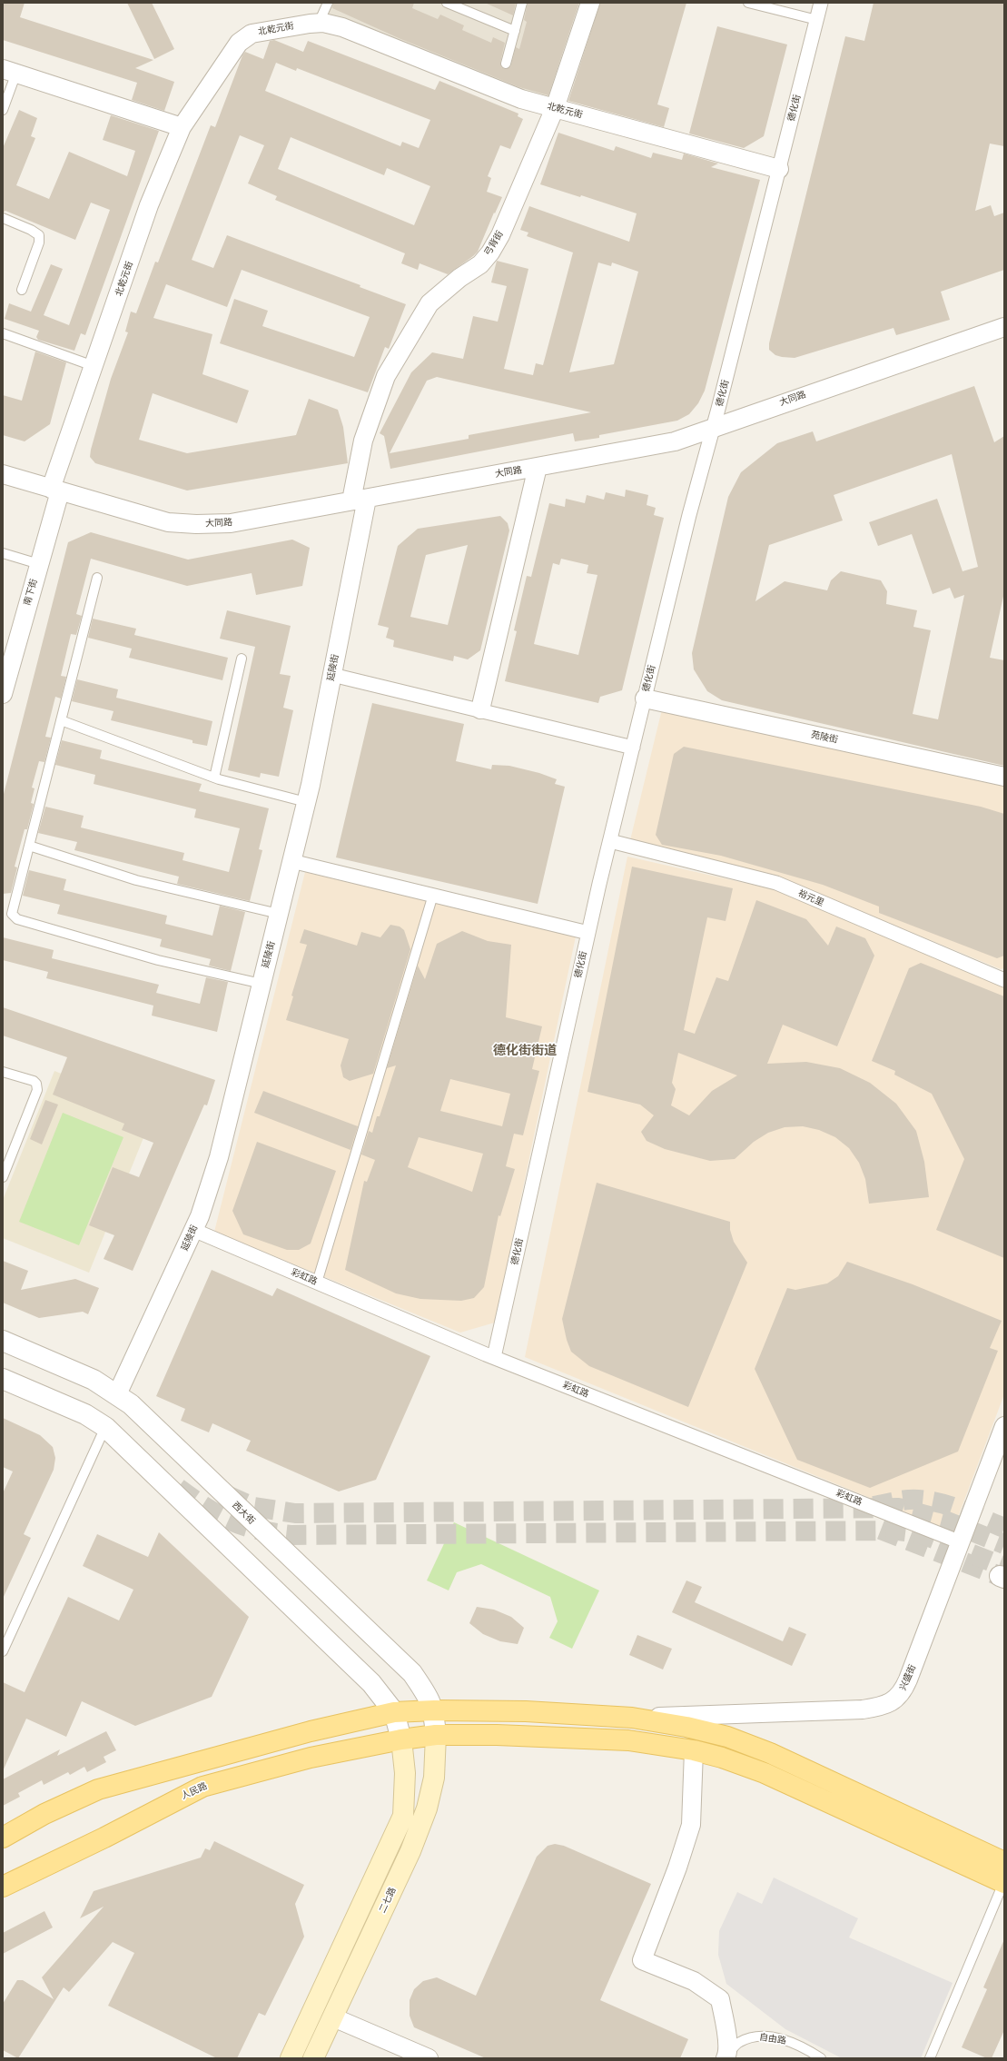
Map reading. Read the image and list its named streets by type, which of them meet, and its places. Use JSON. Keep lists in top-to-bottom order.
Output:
{
  "streets": {
    "main road": ["人民路", "二七路"],
    "street": [
      "北乾元街",
      "德化街",
      "弓背街",
      "大同路",
      "南下街",
      "延陵街",
      "苑陵街",
      "裕元里",
      "彩虹路",
      "西大街",
      "兴盛街"
    ],
    "lane": ["自由路"]
  },
  "crossings": [
    ["北乾元街", "德化街"],
    ["北乾元街", "弓背街"],
    ["北乾元街", "大同路"],
    ["北乾元街", "南下街"],
    ["德化街", "大同路"],
    ["德化街", "苑陵街"],
    ["德化街", "裕元里"],
    ["德化街", "彩虹路"],
    ["弓背街", "大同路"],
    ["弓背街", "延陵街"],
    ["大同路", "南下街"],
    ["大同路", "延陵街"],
    ["延陵街", "彩虹路"],
    ["延陵街", "西大街"],
    ["彩虹路", "兴盛街"],
    ["西大街", "人民路"],
    ["西大街", "二七路"],
    ["人民路", "二七路"]
  ],
  "districts": ["德化街街道"]
}
